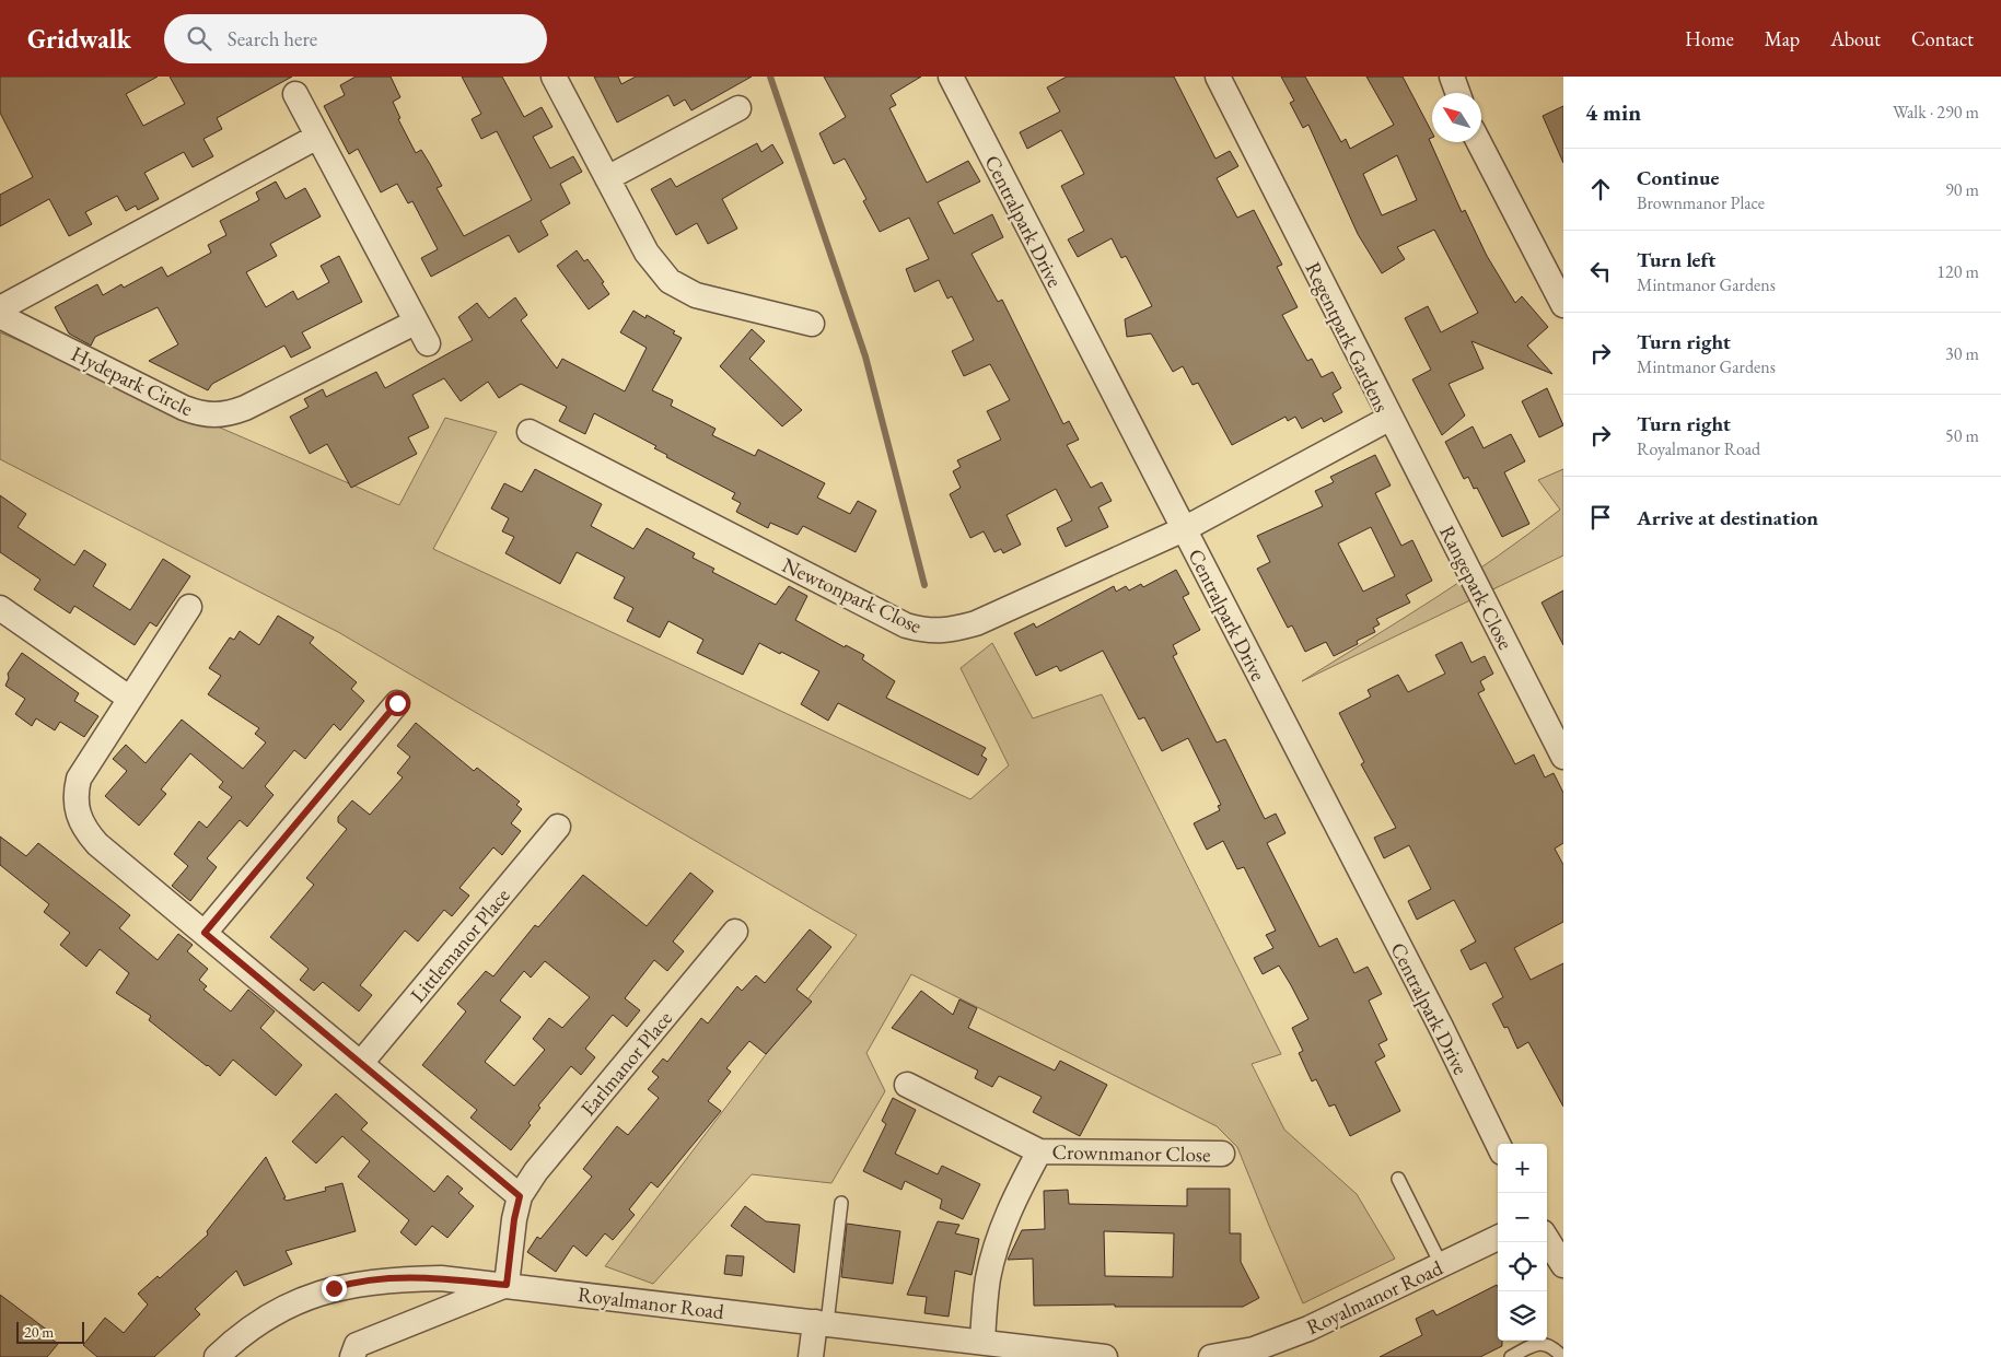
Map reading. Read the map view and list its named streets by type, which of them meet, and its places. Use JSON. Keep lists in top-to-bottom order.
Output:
{
  "streets": {
    "street": [
      "Centralpark Drive",
      "Regentpark Gardens",
      "Hydepark Circle",
      "Rangepark Close",
      "Newtonpark Close",
      "Littlemanor Place",
      "Earlmanor Place",
      "Crownmanor Close",
      "Royalmanor Road"
    ]
  },
  "crossings": [
    ["Centralpark Drive", "Regentpark Gardens"],
    ["Centralpark Drive", "Newtonpark Close"],
    ["Regentpark Gardens", "Rangepark Close"],
    ["Regentpark Gardens", "Newtonpark Close"],
    ["Crownmanor Close", "Royalmanor Road"]
  ],
  "scale_bar": "20 m",
  "north": "top left",
  "page": {
    "header": "Gridwalk",
    "search": "Search here",
    "nav": [
      "Home",
      "Map",
      "About",
      "Contact"
    ],
    "heading": ["4 min", "Walk · 290 m"],
    "list": [
      ["Continue", "Brownmanor Place", "90 m"],
      ["Turn left", "Mintmanor Gardens", "120 m"],
      ["Turn right", "Mintmanor Gardens", "30 m"],
      ["Turn right", "Royalmanor Road", "50 m"],
      "Arrive at destination"
    ],
    "map_buttons": ["+", "−"],
    "scale": "20 m"
  }
}
